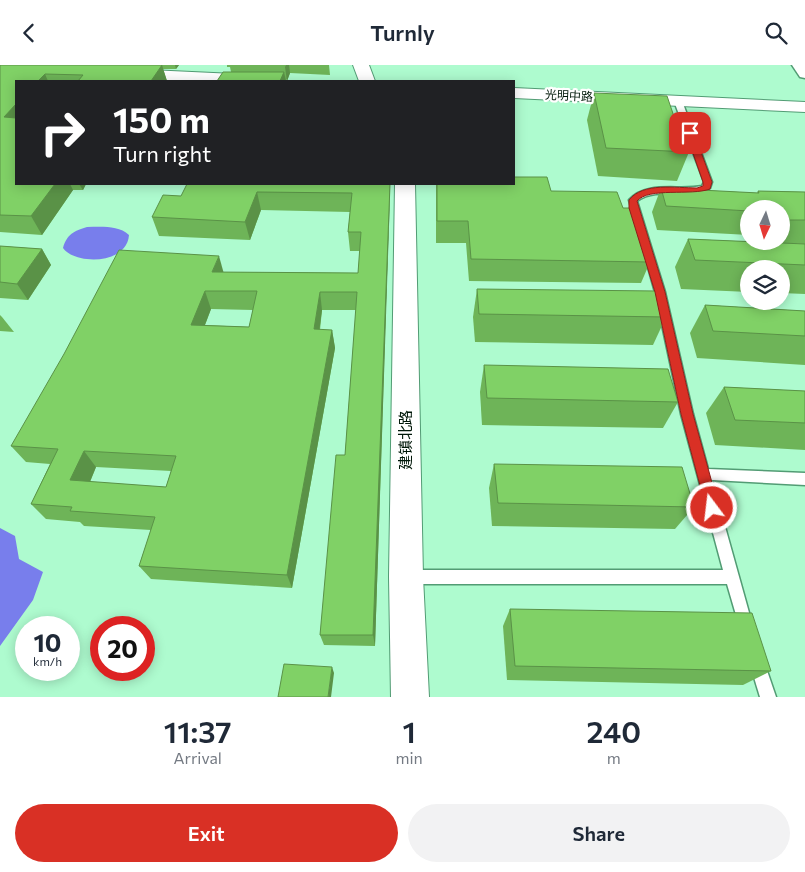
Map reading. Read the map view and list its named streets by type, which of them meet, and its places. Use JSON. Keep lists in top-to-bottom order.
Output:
{
  "streets": {
    "street": ["光明中路", "建镇北路"]
  },
  "north": "bottom",
  "page": {
    "header": "Turnly",
    "turn": ["150 m", "Turn right"],
    "speed": "10 km/h",
    "limit": "20",
    "eta": [
      "11:37",
      "Arrival",
      "1",
      "min",
      "240",
      "m"
    ],
    "buttons": ["Exit", "Share"]
  }
}
